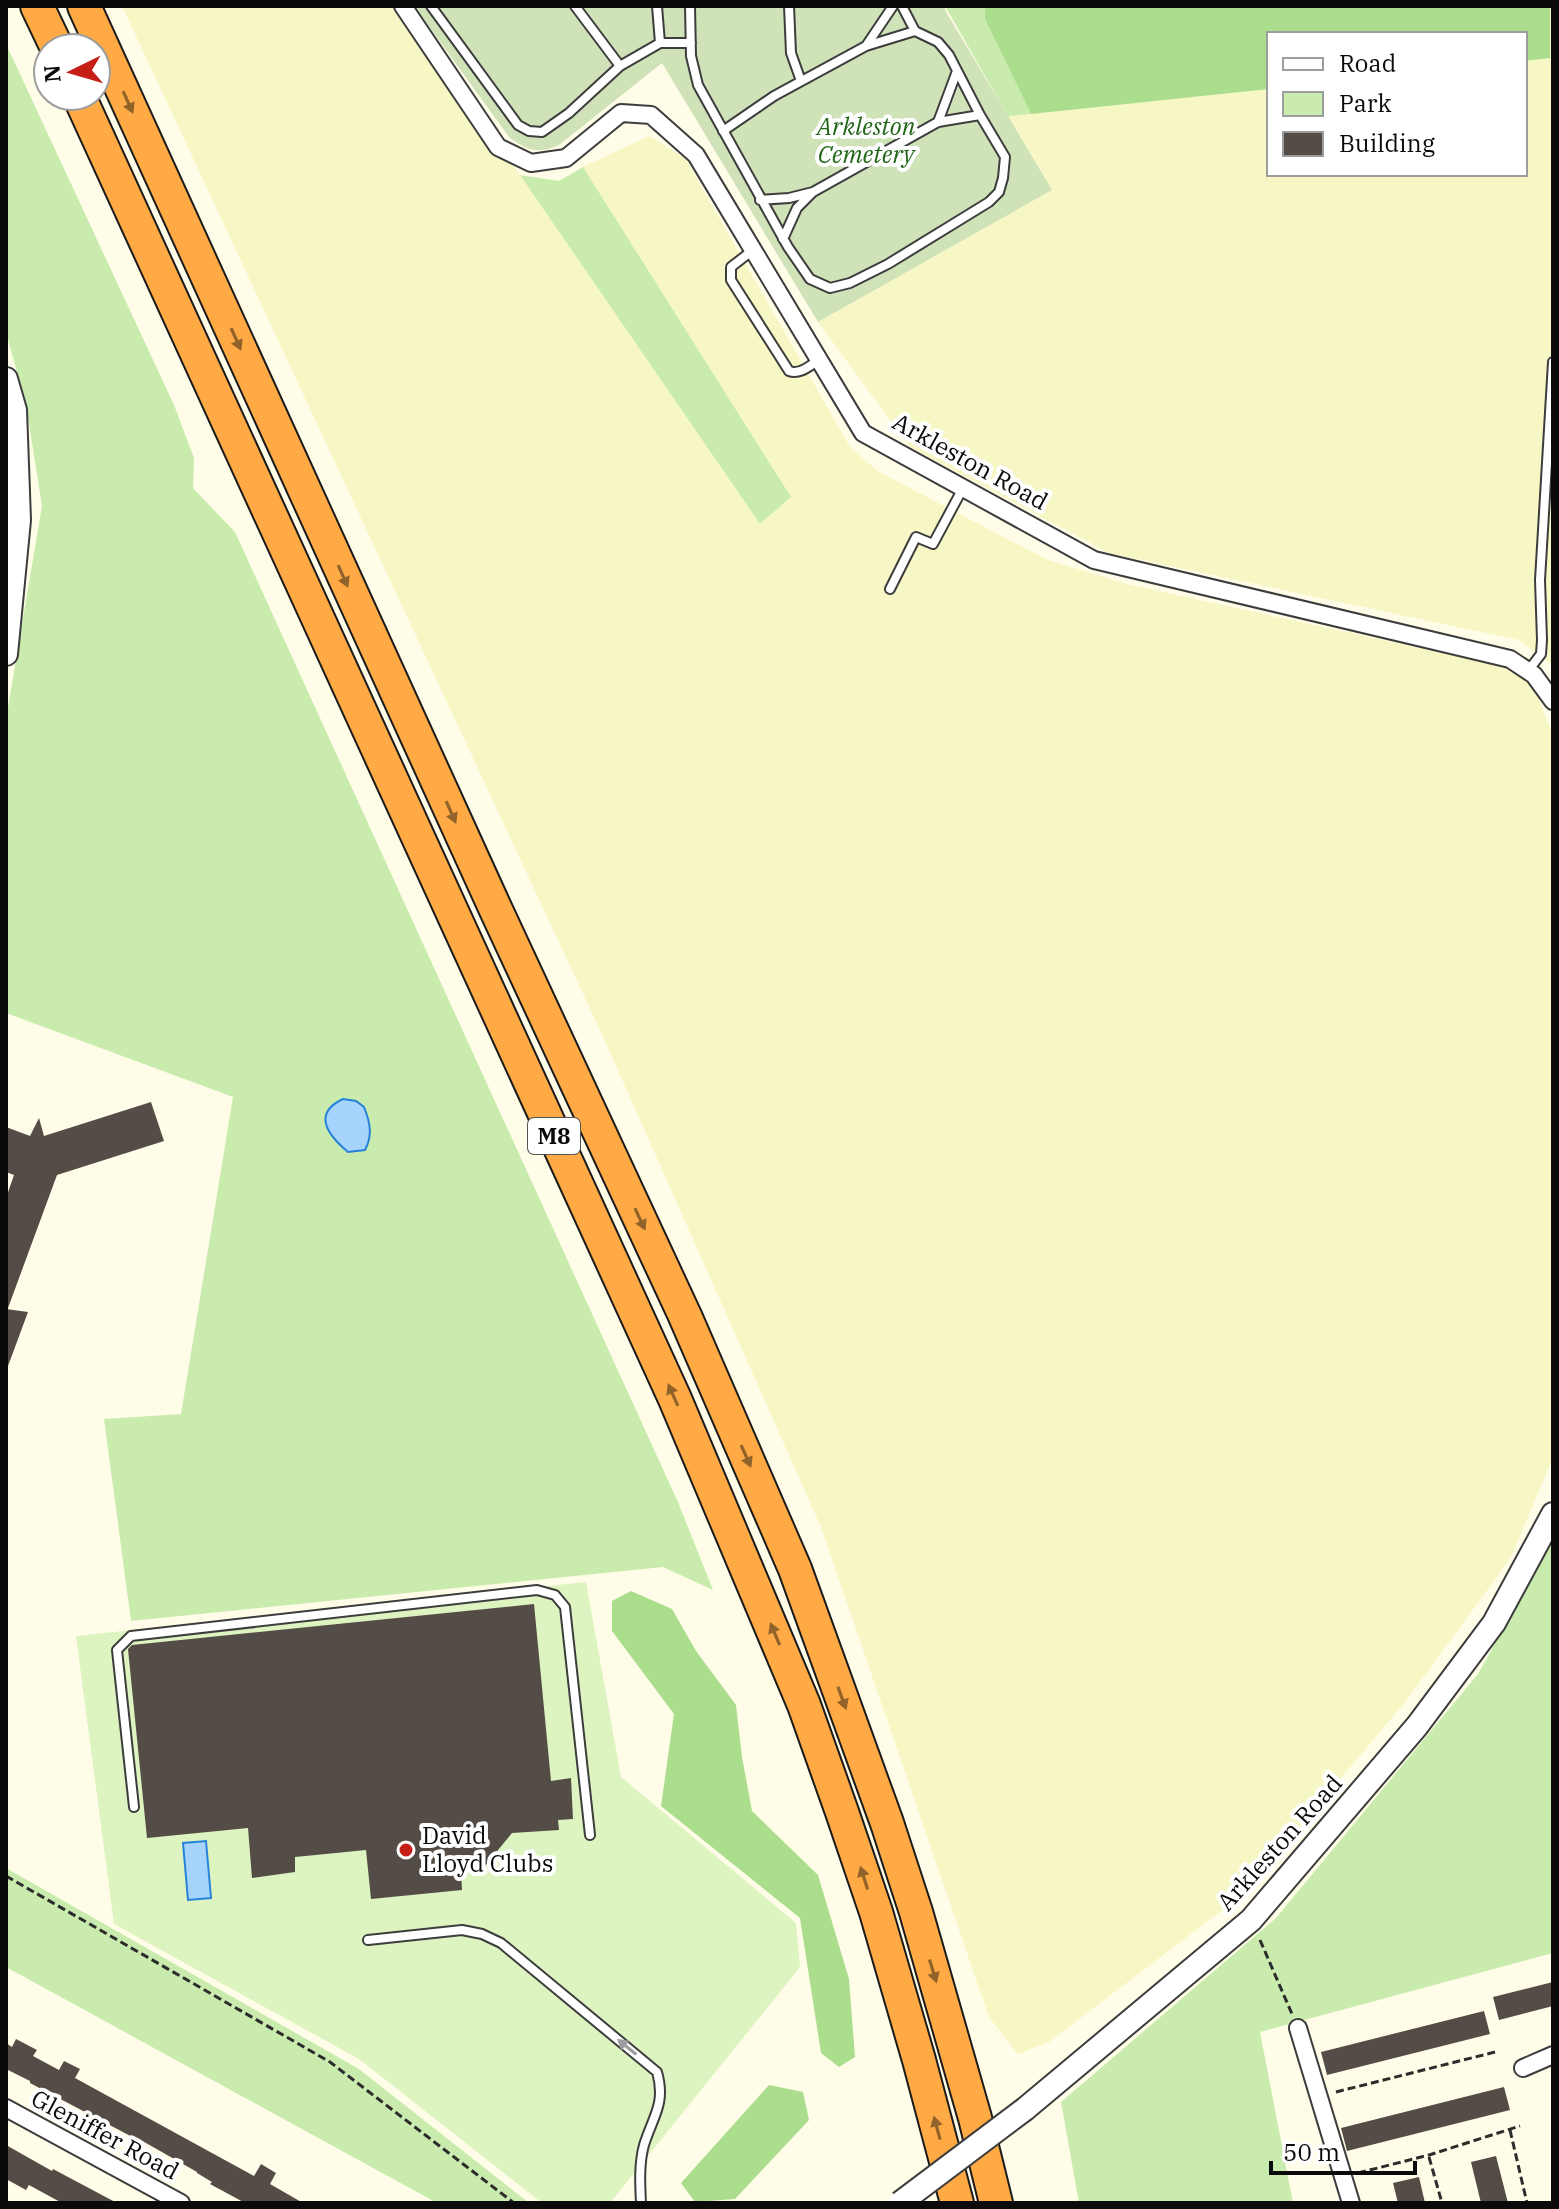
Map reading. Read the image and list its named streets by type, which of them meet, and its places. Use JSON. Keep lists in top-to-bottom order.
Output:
{
  "streets": {
    "highway": ["M8"],
    "street": ["Arkleston Road", "Gleniffer Road"]
  },
  "parks": ["Arkleston Cemetery"],
  "places": ["David Lloyd Clubs"],
  "legend": ["Road", "Park", "Building"],
  "scale_bar": "50 m",
  "north": "left"
}
